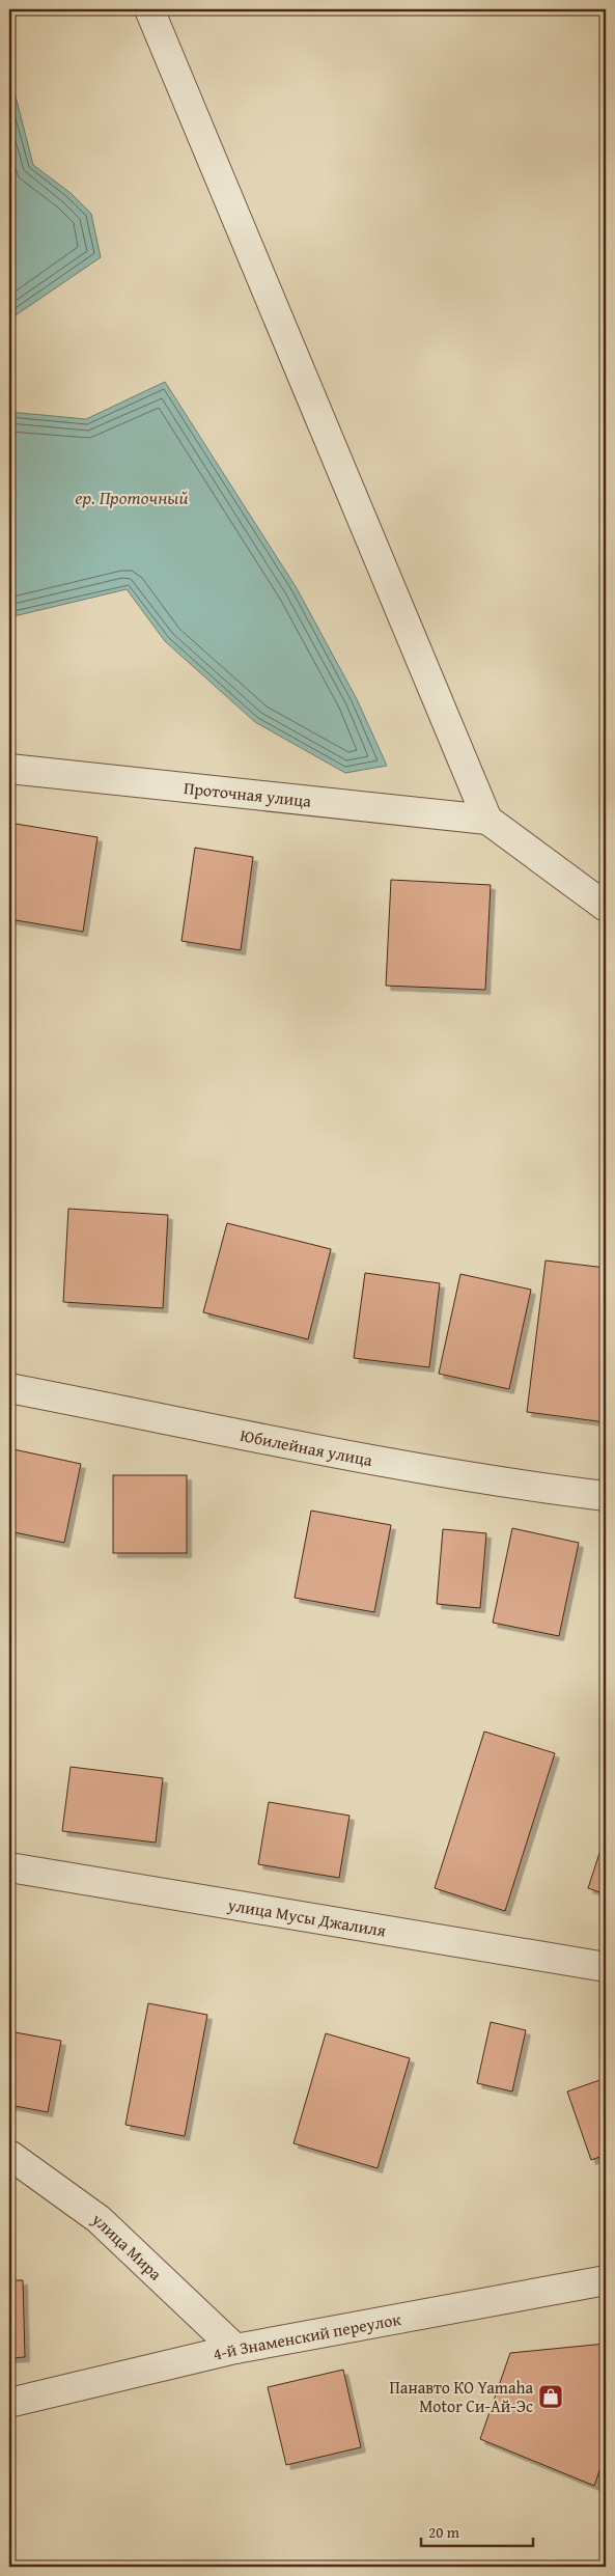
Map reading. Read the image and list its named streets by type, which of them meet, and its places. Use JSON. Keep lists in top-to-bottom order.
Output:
{
  "streets": {
    "street": [
      "Проточная улица",
      "Юбилейная улица",
      "улица Мусы Джалиля",
      "улица Мира",
      "4-й Знаменский переулок"
    ]
  },
  "crossings": [
    ["улица Мира", "4-й Знаменский переулок"]
  ],
  "water": ["ер. Проточный"],
  "places": {
    "shop": ["Панавто КО Yamaha Motor Си-Ай-Эс"]
  },
  "scale_bar": "20 m"
}
